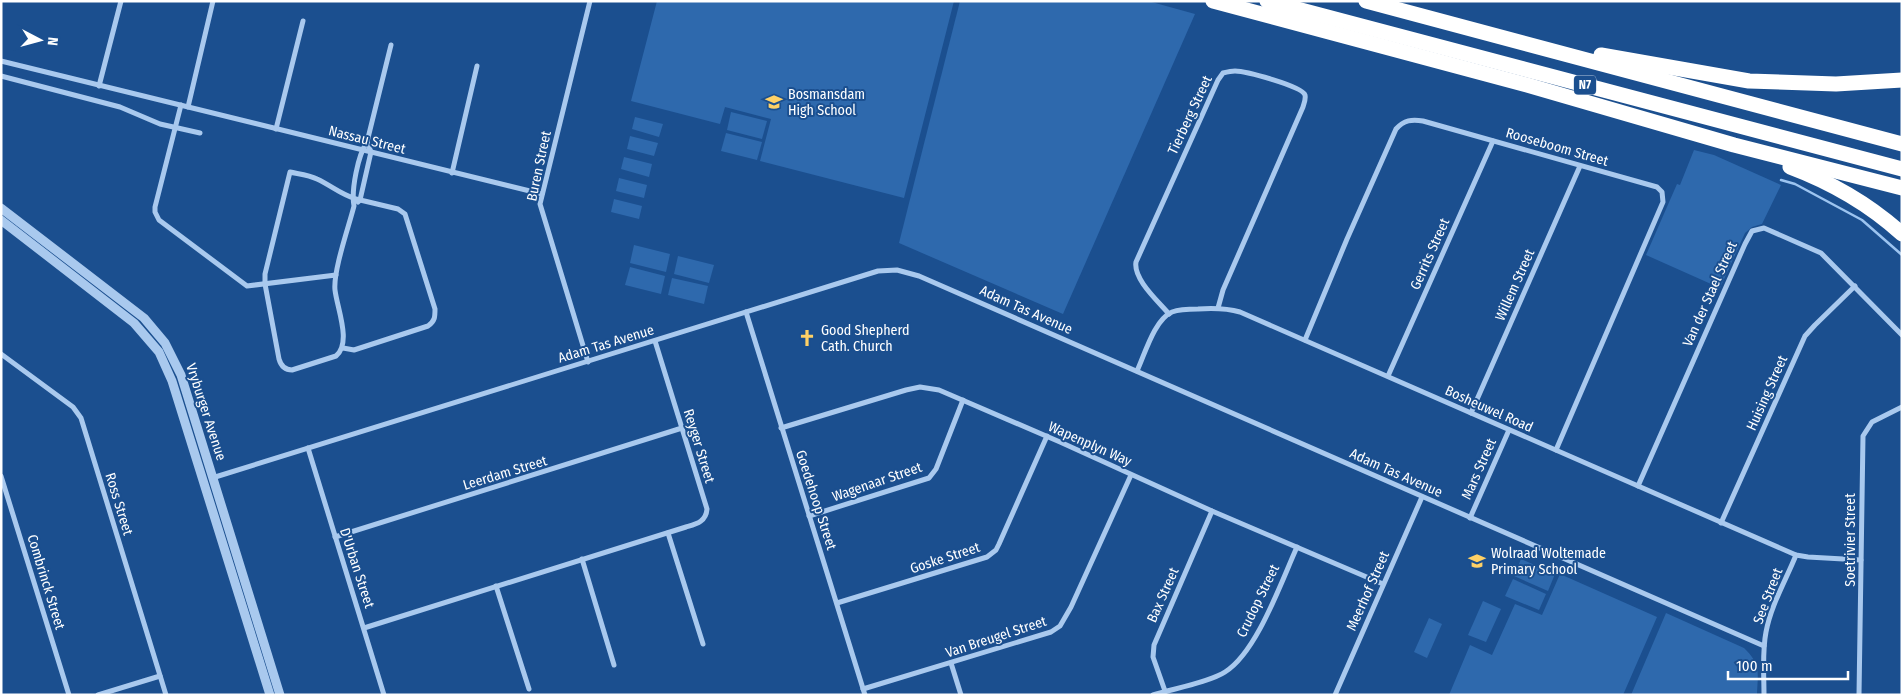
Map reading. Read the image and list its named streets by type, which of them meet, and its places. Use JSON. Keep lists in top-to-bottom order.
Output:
{
  "streets": {
    "highway": ["N7"],
    "street": [
      "Tierberg Street",
      "Nassau Street",
      "Rooseboom Street",
      "Buren Street",
      "Gerrits Street",
      "Willem Street",
      "Van der Stael Street",
      "Adam Tas Avenue",
      "Huising Street",
      "Bosheuwel Road",
      "Vryburger Avenue",
      "Wapenplyn Way",
      "Reyger Street",
      "Mars Street",
      "Leerdam Street",
      "Wagenaar Street",
      "Goedehoop Street",
      "Ross Street",
      "Soetrivier Street",
      "Goske Street",
      "D'Urban Street",
      "Combrinck Street",
      "Meerhof Street",
      "Bax Street",
      "See Street",
      "Crudop Street",
      "Van Breugel Street"
    ]
  },
  "crossings": [
    ["Tierberg Street", "Bosheuwel Road"],
    ["Nassau Street", "Buren Street"],
    ["Rooseboom Street", "Gerrits Street"],
    ["Rooseboom Street", "Willem Street"],
    ["Rooseboom Street", "Bosheuwel Road"],
    ["Buren Street", "Adam Tas Avenue"],
    ["Gerrits Street", "Bosheuwel Road"],
    ["Willem Street", "Bosheuwel Road"],
    ["Van der Stael Street", "Huising Street"],
    ["Van der Stael Street", "Bosheuwel Road"],
    ["Adam Tas Avenue", "Vryburger Avenue"],
    ["Adam Tas Avenue", "Reyger Street"],
    ["Adam Tas Avenue", "Mars Street"],
    ["Adam Tas Avenue", "Goedehoop Street"],
    ["Adam Tas Avenue", "D'Urban Street"],
    ["Adam Tas Avenue", "Meerhof Street"],
    ["Adam Tas Avenue", "See Street"],
    ["Huising Street", "Bosheuwel Road"],
    ["Bosheuwel Road", "Mars Street"],
    ["Bosheuwel Road", "Soetrivier Street"],
    ["Bosheuwel Road", "See Street"],
    ["Wapenplyn Way", "Wagenaar Street"],
    ["Wapenplyn Way", "Goedehoop Street"],
    ["Wapenplyn Way", "Goske Street"],
    ["Wapenplyn Way", "Meerhof Street"],
    ["Wapenplyn Way", "Bax Street"],
    ["Wapenplyn Way", "Crudop Street"],
    ["Wapenplyn Way", "Van Breugel Street"],
    ["Reyger Street", "Leerdam Street"],
    ["Reyger Street", "D'Urban Street"],
    ["Leerdam Street", "D'Urban Street"],
    ["Wagenaar Street", "Goedehoop Street"],
    ["Goedehoop Street", "Goske Street"],
    ["Goedehoop Street", "Van Breugel Street"],
    ["Bax Street", "Crudop Street"]
  ],
  "places": {
    "school or university": ["Bosmansdam High School", "Wolraad Woltemade Primary School"],
    "church": ["Good Shepherd Cath. Church"]
  },
  "scale_bar": "100 m",
  "north": "right"
}
